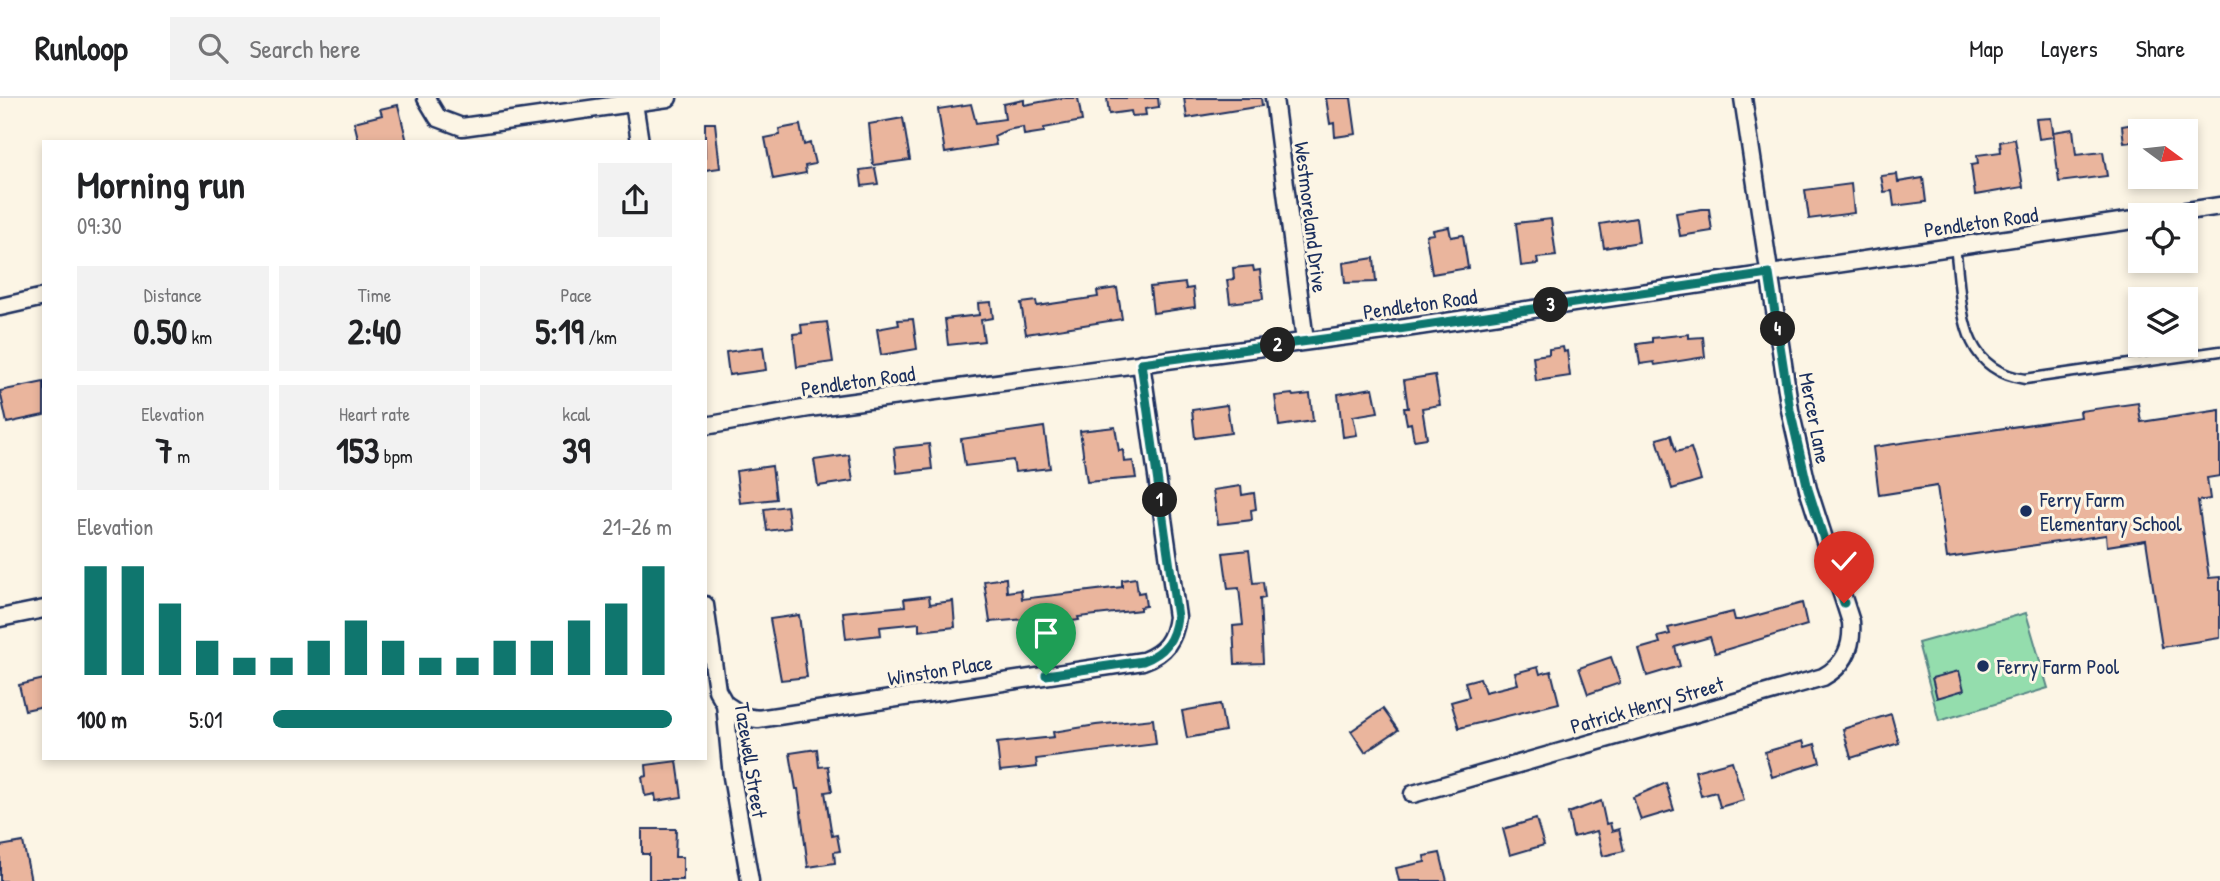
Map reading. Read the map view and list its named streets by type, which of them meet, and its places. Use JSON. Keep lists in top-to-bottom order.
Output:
{
  "streets": {
    "street": [
      "Westmoreland Drive",
      "Pendleton Road",
      "Mercer Lane",
      "Winston Place",
      "Patrick Henry Street",
      "Tazewell Street"
    ]
  },
  "crossings": [
    ["Westmoreland Drive", "Pendleton Road"],
    ["Pendleton Road", "Mercer Lane"],
    ["Pendleton Road", "Winston Place"],
    ["Mercer Lane", "Patrick Henry Street"],
    ["Winston Place", "Tazewell Street"]
  ],
  "places": ["Ferry Farm Elementary School", "Ferry Farm Pool"],
  "north": "right",
  "page": {
    "header": "Runloop",
    "search": "Search here",
    "nav": ["Map", "Layers", "Share"],
    "heading": ["Morning run", "09:30"],
    "stats": [
      ["Distance", "0.50 km"],
      ["Time", "2:40"],
      ["Pace", "5:19 /km"],
      ["Elevation", "7 m"],
      ["Heart rate", "153 bpm"],
      ["kcal", "39"]
    ],
    "pins": [
      "3",
      "4",
      "2",
      "1"
    ],
    "chart": ["Elevation", "21–26 m"],
    "list": [
      {
        "name": "100 m",
        "note": "5:01"
      }
    ]
  }
}
